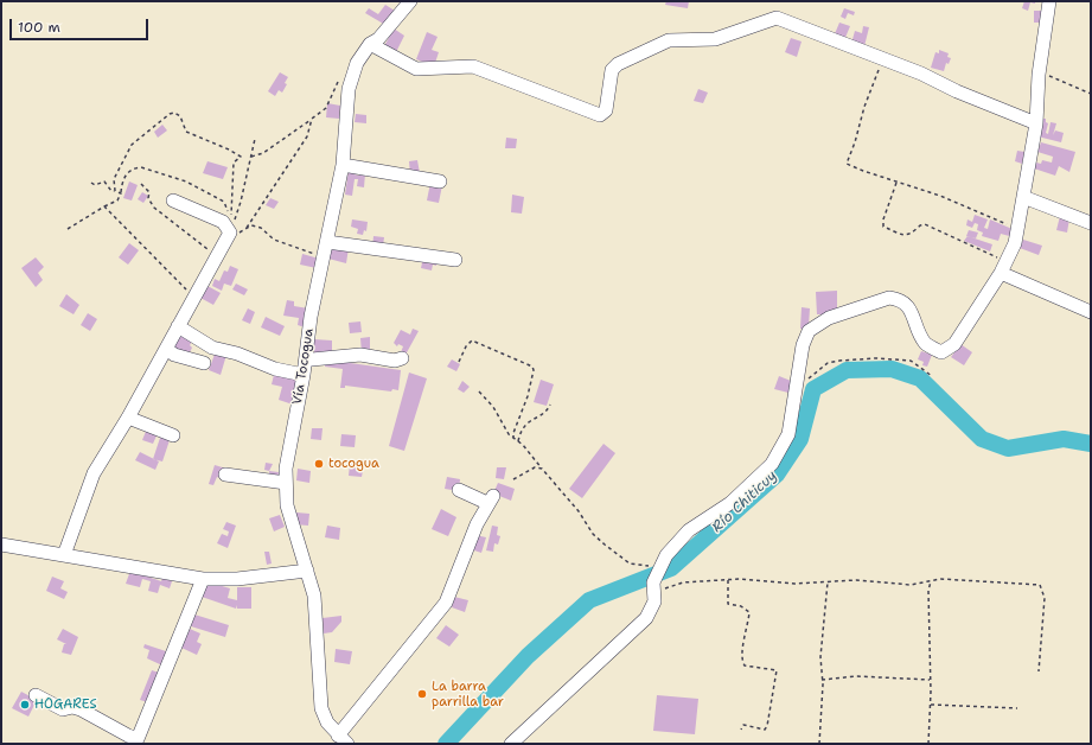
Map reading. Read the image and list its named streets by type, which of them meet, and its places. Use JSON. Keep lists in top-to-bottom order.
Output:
{
  "streets": {
    "street": ["Vía Tocogua"]
  },
  "water": ["Río Chiticuy"],
  "places": ["tocogua", "La barra parrilla bar", "HOGARES"],
  "scale_bar": "100 m"
}
